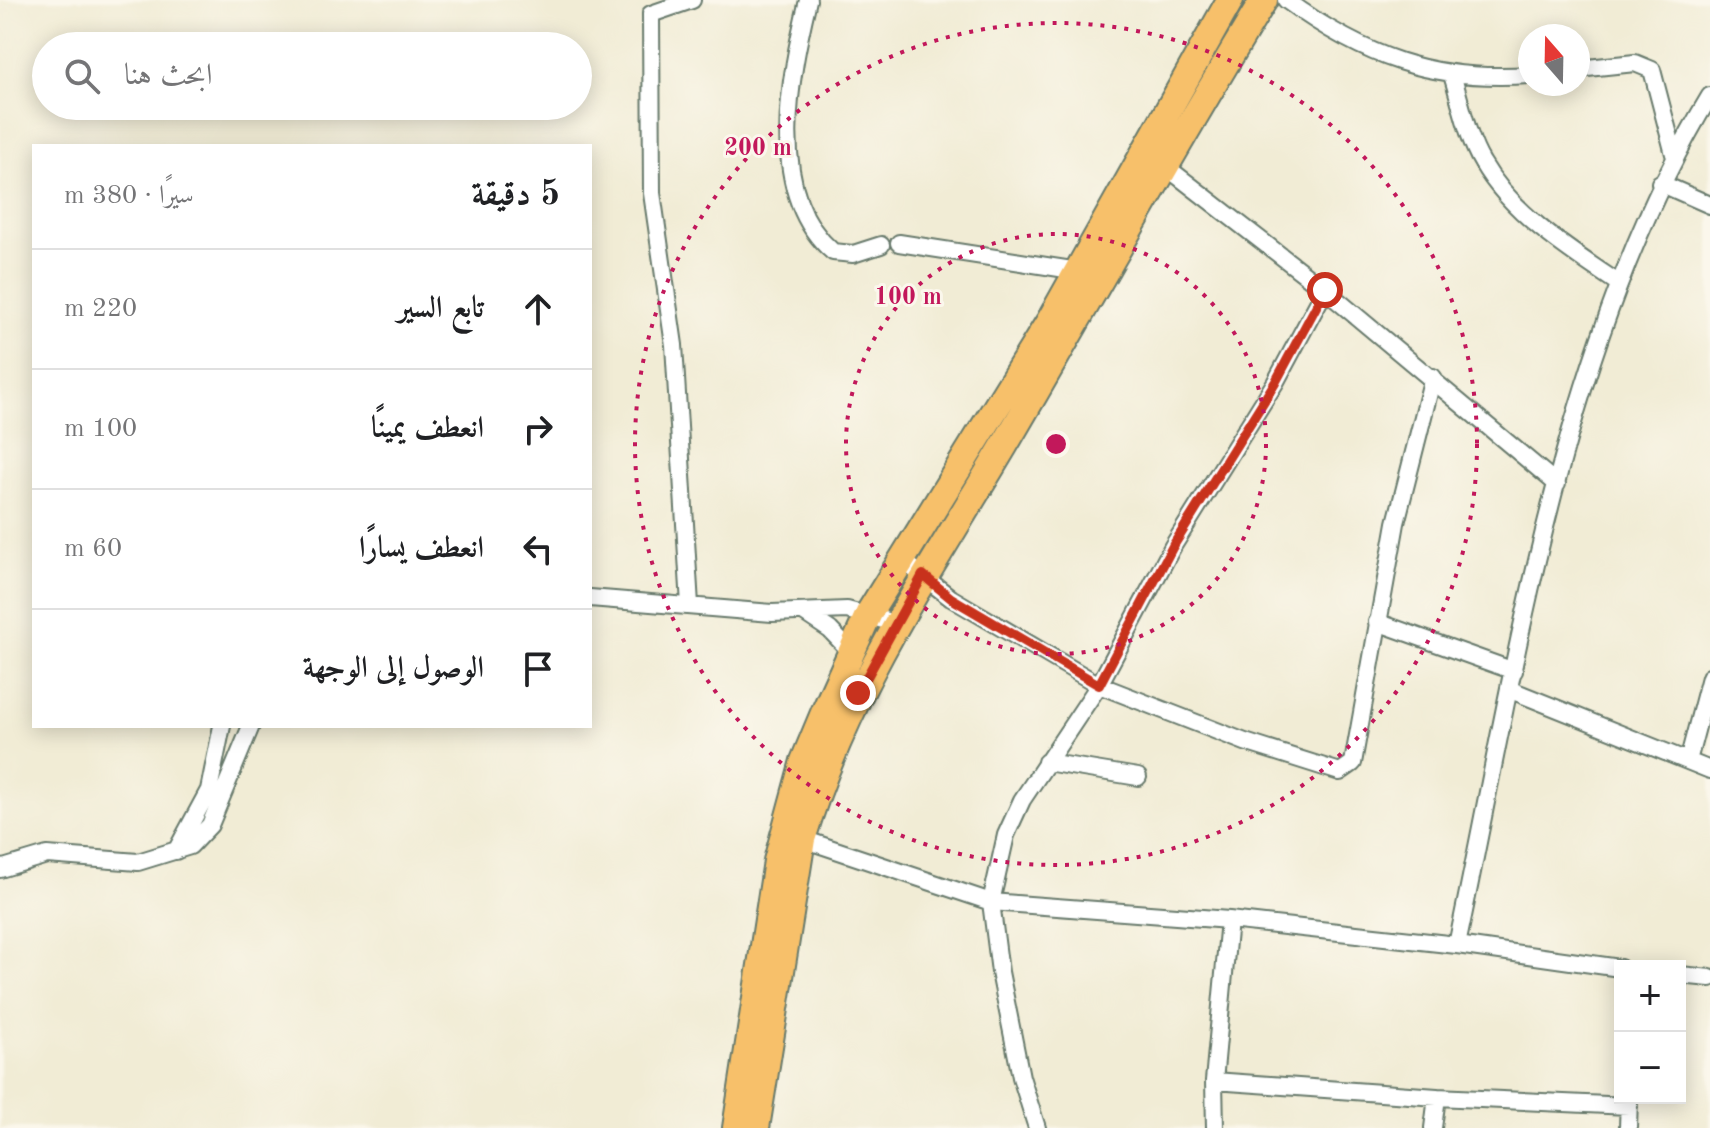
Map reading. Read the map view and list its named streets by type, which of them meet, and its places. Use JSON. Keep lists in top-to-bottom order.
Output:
{
  "north": "top",
  "page": {
    "search": "ابحث هنا",
    "heading": ["5 دقيقة", "سيرًا · 380 m"],
    "list": [
      ["تابع السير", "220 m"],
      ["انعطف يمينًا", "100 m"],
      ["انعطف يسارًا", "60 m"],
      "الوصول إلى الوجهة"
    ],
    "map_buttons": ["+", "−"]
  },
  "rings": ["200 m", "100 m"]
}
